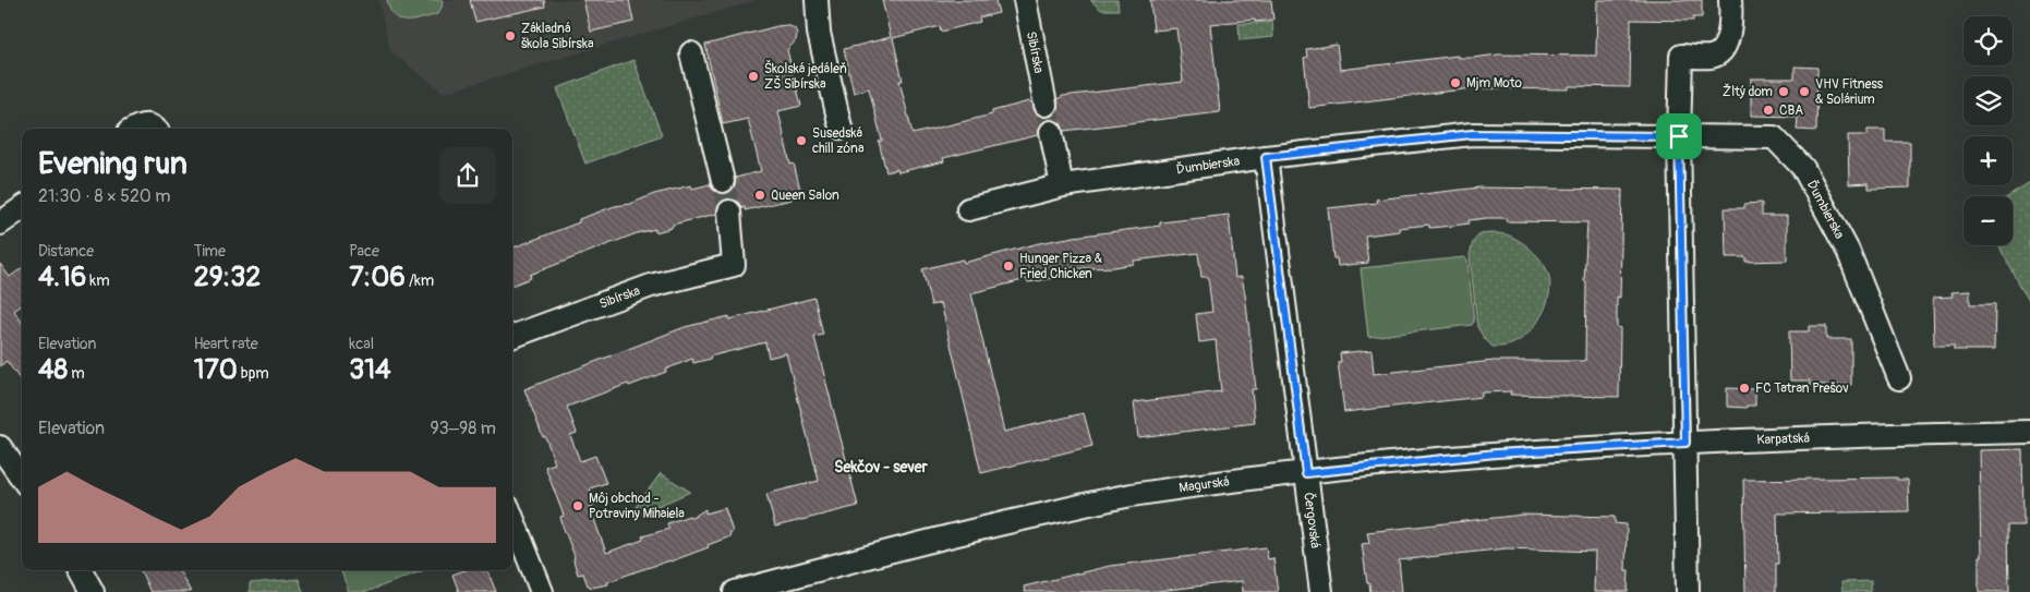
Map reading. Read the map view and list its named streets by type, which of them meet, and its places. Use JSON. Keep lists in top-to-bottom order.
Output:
{
  "streets": {
    "street": [
      "Sibírska",
      "Ďumbierska",
      "Karpatská",
      "Magurská",
      "Čergovská"
    ]
  },
  "crossings": [
    ["Ďumbierska", "Čergovská"],
    ["Karpatská", "Magurská"],
    ["Magurská", "Čergovská"]
  ],
  "districts": ["Sekčov - sever"],
  "places": [
    "Základná škola Sibírska",
    "Školská jedáleň ZŠ Sibírska",
    "Mjm Moto",
    "Žltý dom",
    "VHV Fitness & Solárium",
    "CBA",
    "Susedská chill zóna",
    "Queen Salon",
    "Hunger Pizza & Fried Chicken",
    "FC Tatran Prešov",
    "Môj obchod - Potraviny Mihaiela"
  ],
  "page": {
    "map_buttons": ["+", "−"],
    "heading": ["Evening run", "21:30 · 8 × 520 m"],
    "stats": [
      ["Distance", "4.16 km"],
      ["Time", "29:32"],
      ["Pace", "7:06 /km"],
      ["Elevation", "48 m"],
      ["Heart rate", "170 bpm"],
      ["kcal", "314"]
    ],
    "chart": ["Elevation", "93–98 m"]
  }
}
